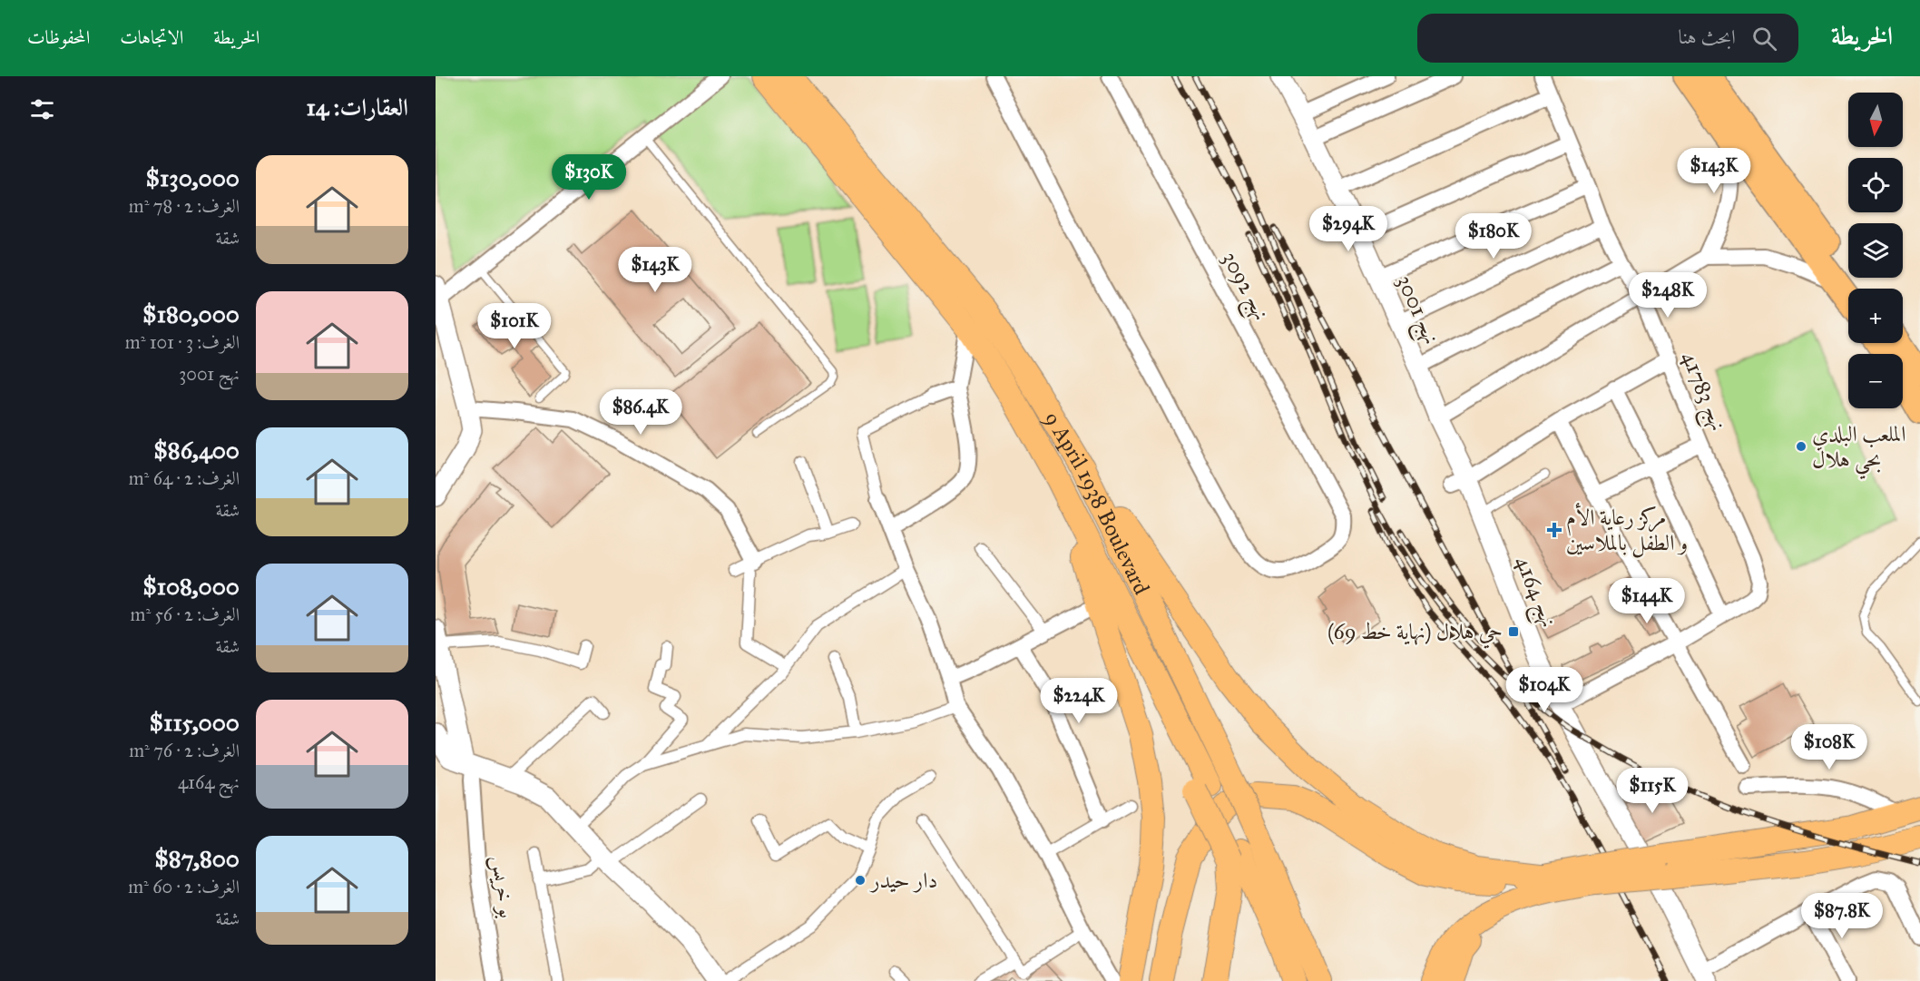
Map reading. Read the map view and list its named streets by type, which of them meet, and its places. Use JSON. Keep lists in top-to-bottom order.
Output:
{
  "streets": {
    "main road": ["9 April 1938 Boulevard"],
    "street": [
      "نهج 3092",
      "نهج 3001",
      "نهج 41783",
      "نهج 4164",
      "بو خريس"
    ]
  },
  "crossings": [
    ["نهج 3001", "نهج 4164"]
  ],
  "places": {
    "other": ["الملعب البلدي بحي هلال", "دار حيدر"],
    "health": ["مركز رعاية الأم و الطفل بالملاسين"],
    "transit": ["حي هلال (نهاية خط 69)"]
  },
  "north": "bottom",
  "page": {
    "header": "الخريطة",
    "search": "ابحث هنا",
    "nav": ["الخريطة", "الاتجاهات", "المحفوظات"],
    "heading": "العقارات: 14",
    "map_buttons": ["+", "−"],
    "list": [
      {
        "name": "$130,000",
        "note": "الغرف: 2 · 78 m² · شقة"
      },
      {
        "name": "$180,000",
        "note": "الغرف: 3 · 101 m² · نهج 3001"
      },
      {
        "name": "$86,400",
        "note": "الغرف: 2 · 64 m² · شقة"
      },
      {
        "name": "$108,000",
        "note": "الغرف: 2 · 56 m² · شقة"
      },
      {
        "name": "$115,000",
        "note": "الغرف: 2 · 76 m² · نهج 4164"
      },
      {
        "name": "$87,800",
        "note": "الغرف: 2 · 60 m² · شقة"
      }
    ],
    "price": [
      "$143K",
      "$130K",
      "$294K",
      "$180K",
      "$143K",
      "$248K",
      "$101K",
      "$86.4K",
      "$144K",
      "$104K",
      "$224K",
      "$108K",
      "$115K",
      "$87.8K"
    ]
  }
}
